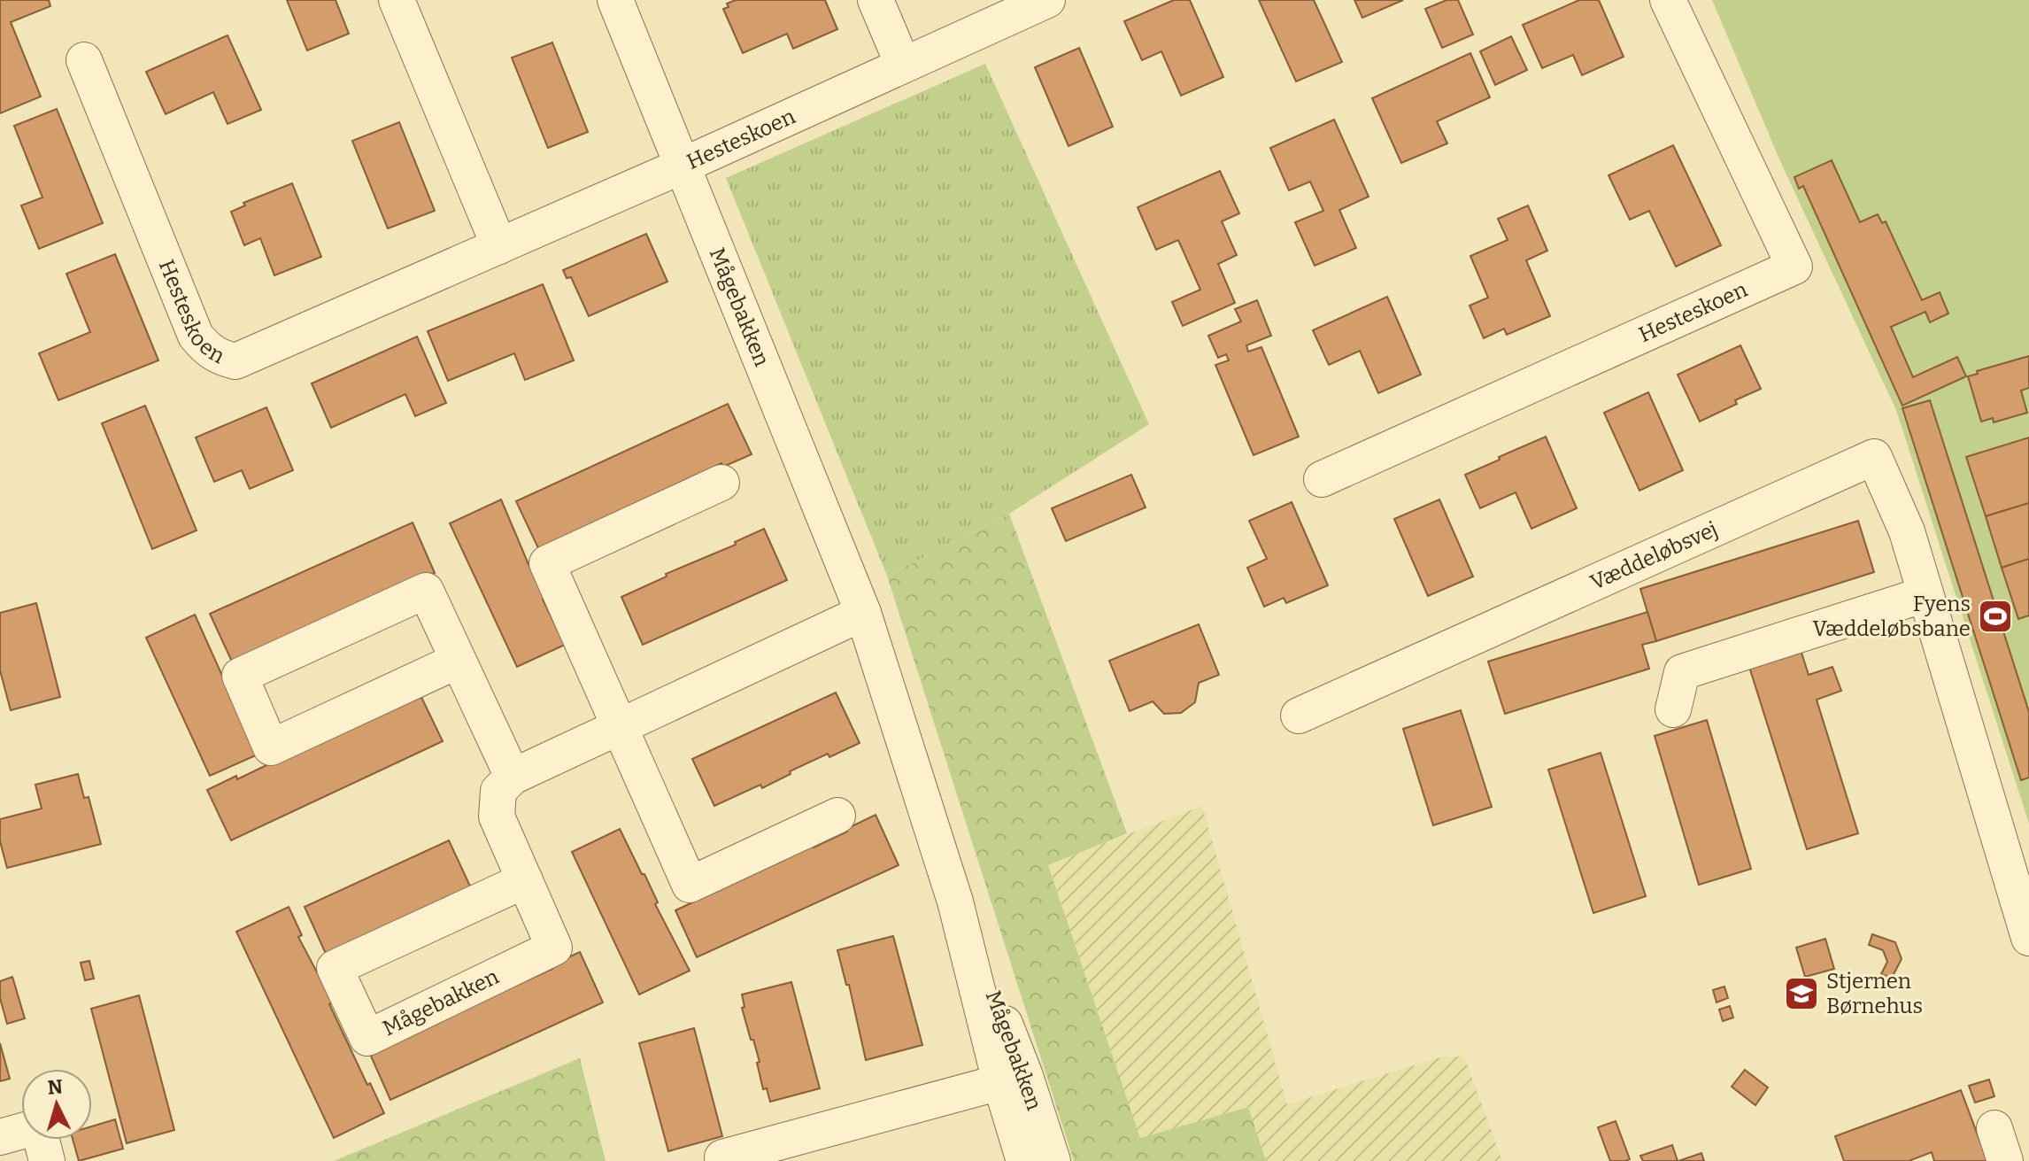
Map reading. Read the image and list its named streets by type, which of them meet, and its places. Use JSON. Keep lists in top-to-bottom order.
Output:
{
  "streets": {
    "street": ["Hesteskoen", "Mågebakken", "Væddeløbsvej"]
  },
  "crossings": [
    ["Hesteskoen", "Mågebakken"]
  ],
  "places": {
    "sports": ["Fyens Væddeløbsbane"],
    "school or university": ["Stjernen Børnehus"]
  },
  "north": "top"
}
